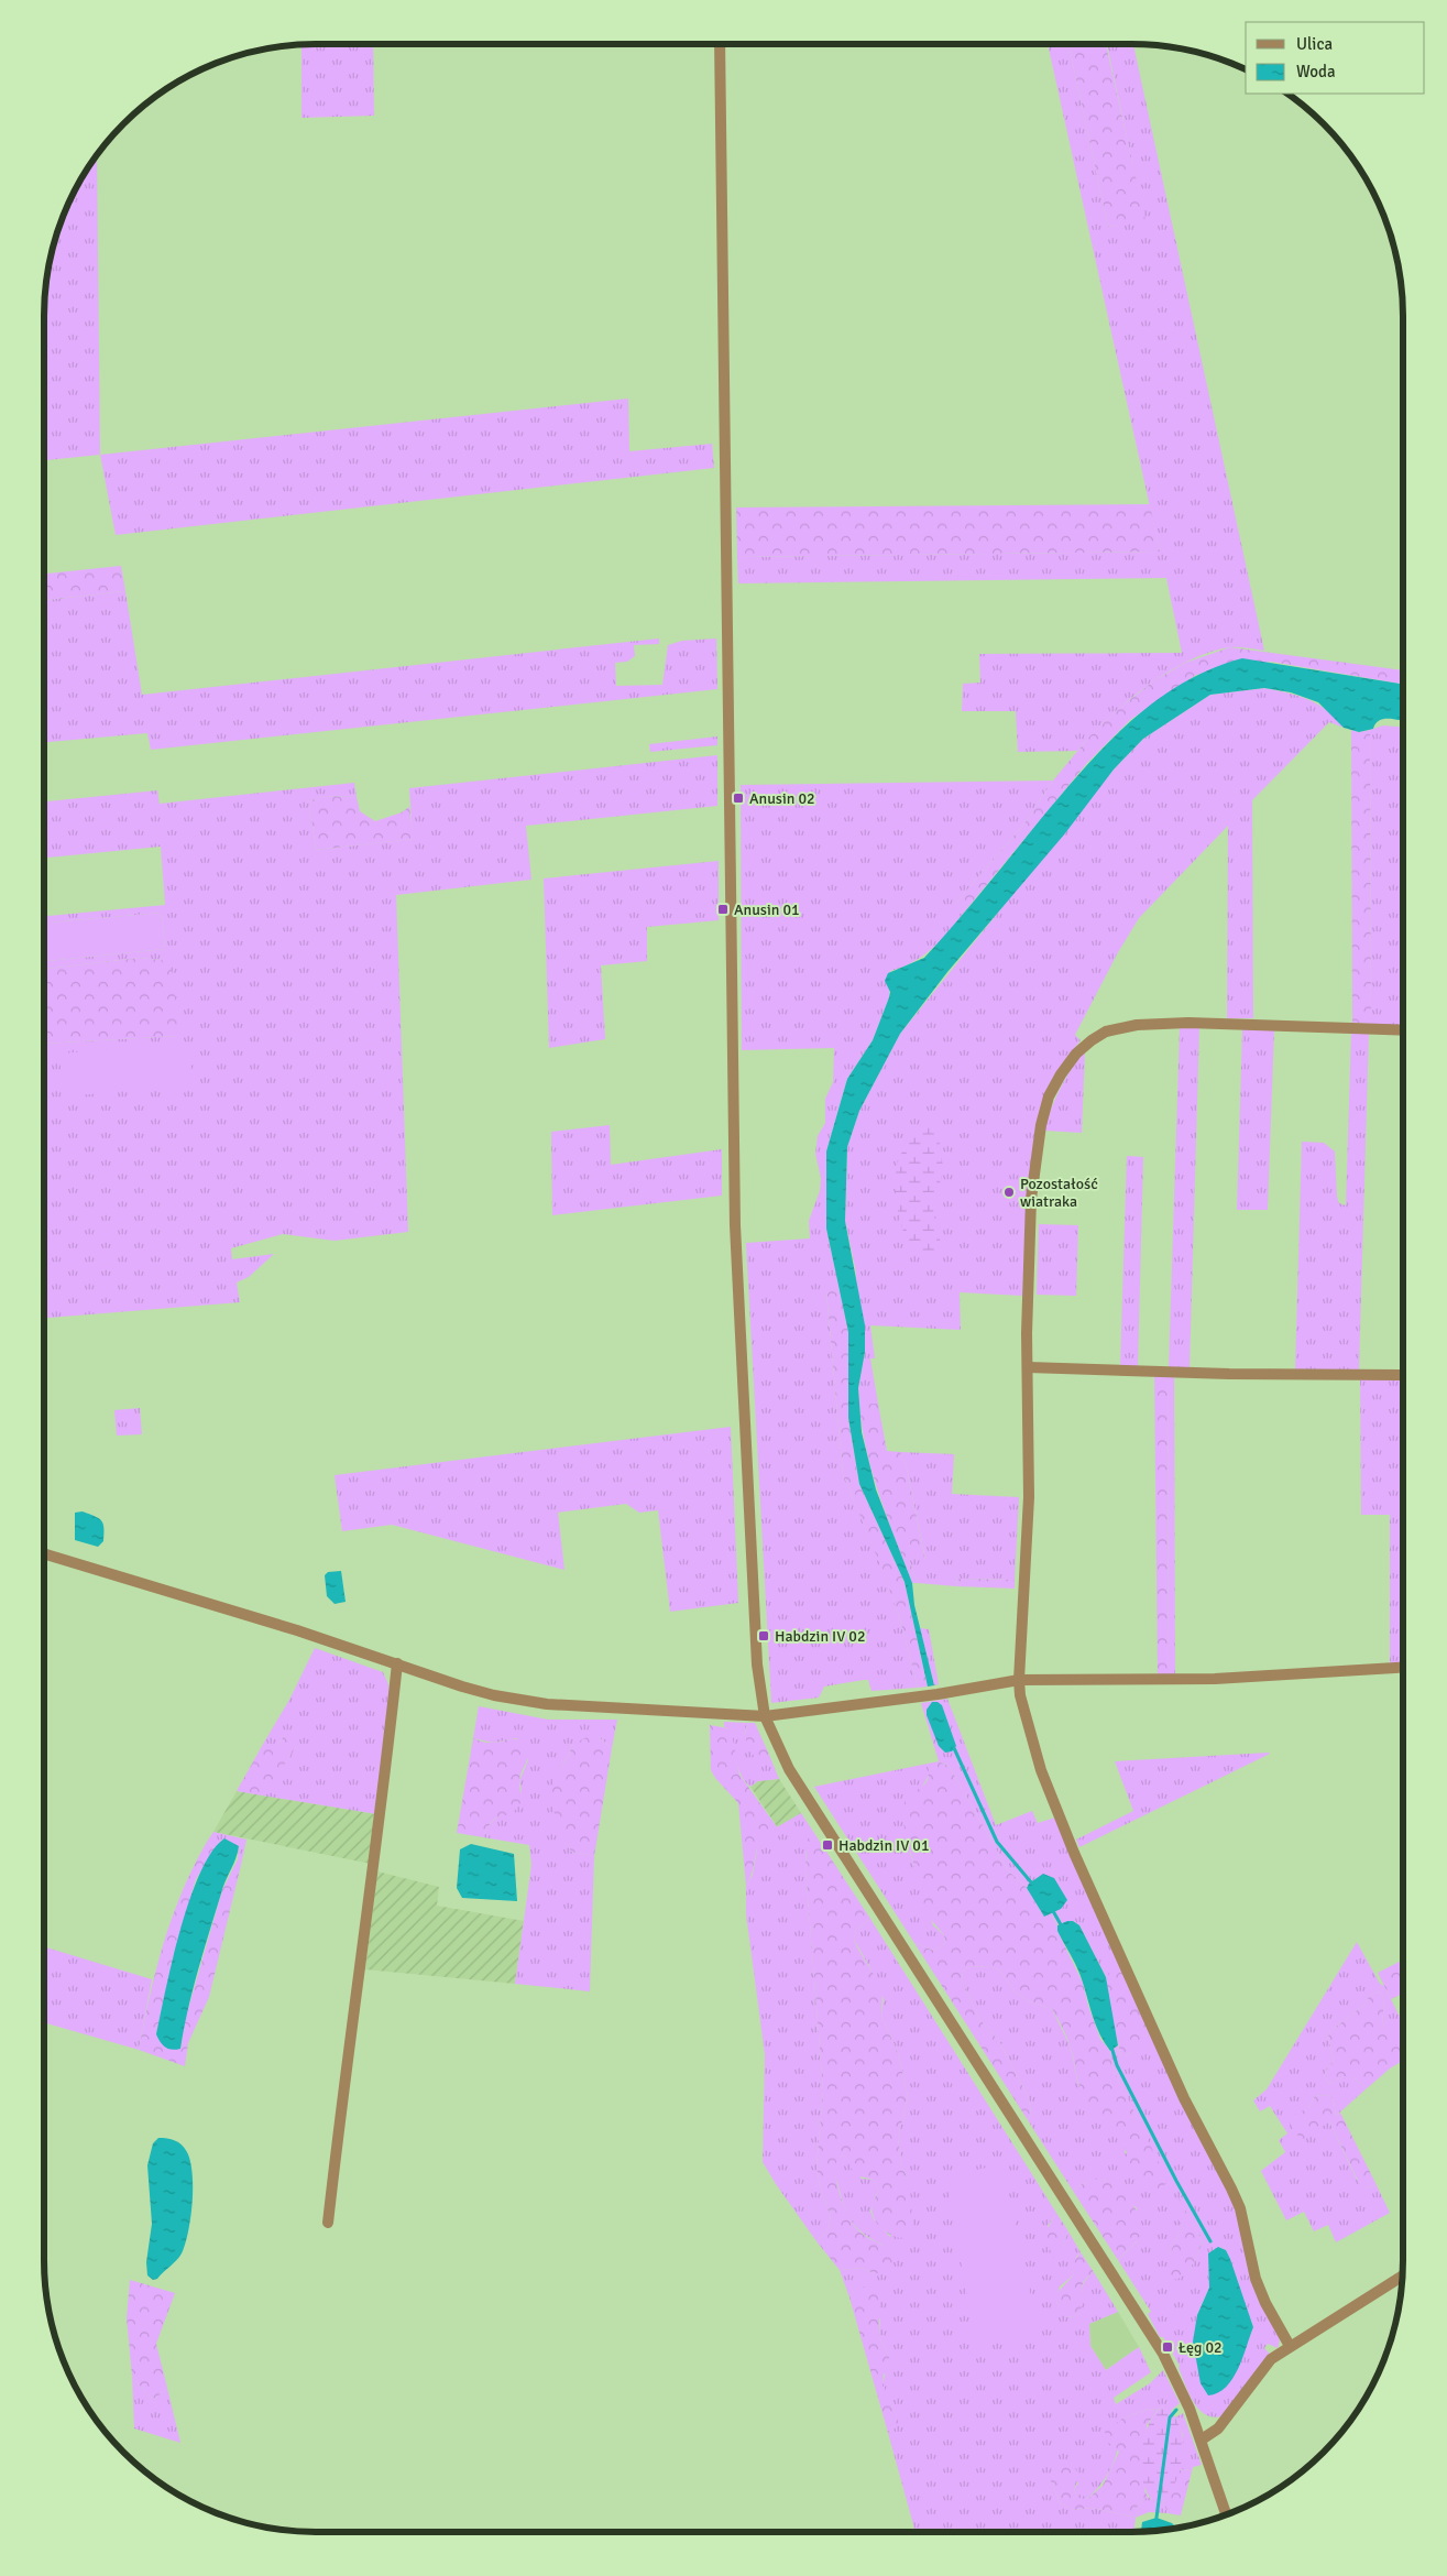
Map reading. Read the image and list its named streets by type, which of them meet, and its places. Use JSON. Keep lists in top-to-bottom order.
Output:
{
  "places": {
    "transit": [
      "Anusin 02",
      "Anusin 01",
      "Habdzin IV 02",
      "Habdzin IV 01",
      "Łęg 02"
    ],
    "other": ["Pozostałość wiatraka"]
  },
  "legend": ["Ulica", "Woda"]
}
